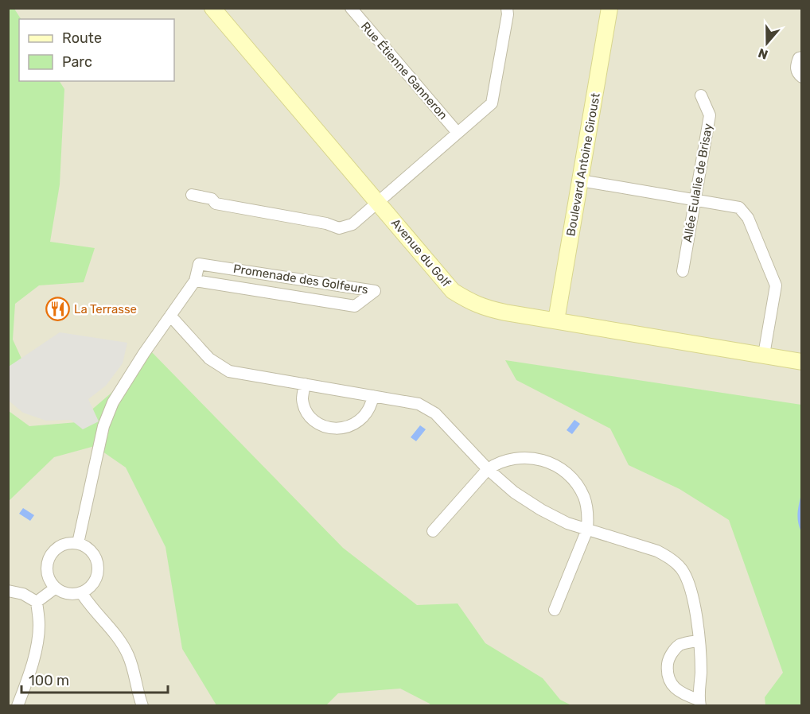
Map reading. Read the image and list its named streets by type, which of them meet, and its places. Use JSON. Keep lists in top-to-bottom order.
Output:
{
  "streets": {
    "street": [
      "Rue Étienne Ganneron",
      "Boulevard Antoine Giroust",
      "Allée Eulalie de Brisay",
      "Avenue du Golf",
      "Promenade des Golfeurs"
    ]
  },
  "crossings": [
    ["Boulevard Antoine Giroust", "Avenue du Golf"]
  ],
  "places": {
    "restaurant": ["La Terrasse"]
  },
  "legend": ["Route", "Parc"],
  "scale_bar": "100 m",
  "north": "bottom"
}
